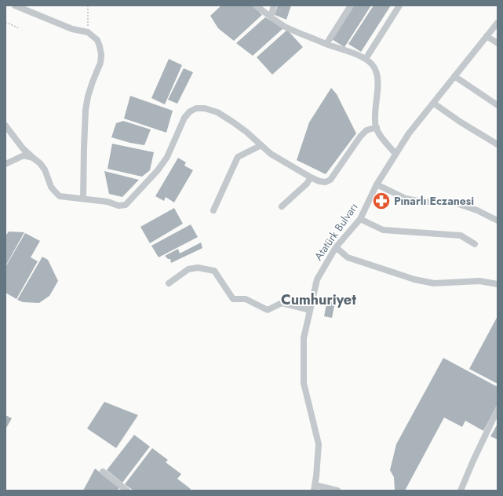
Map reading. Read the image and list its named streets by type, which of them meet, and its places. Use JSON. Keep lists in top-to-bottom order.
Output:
{
  "streets": {
    "street": ["Atatürk Bulvarı"]
  },
  "districts": ["Cumhuriyet"],
  "places": {
    "pharmacy": ["Pınarlı Eczanesi"]
  }
}
